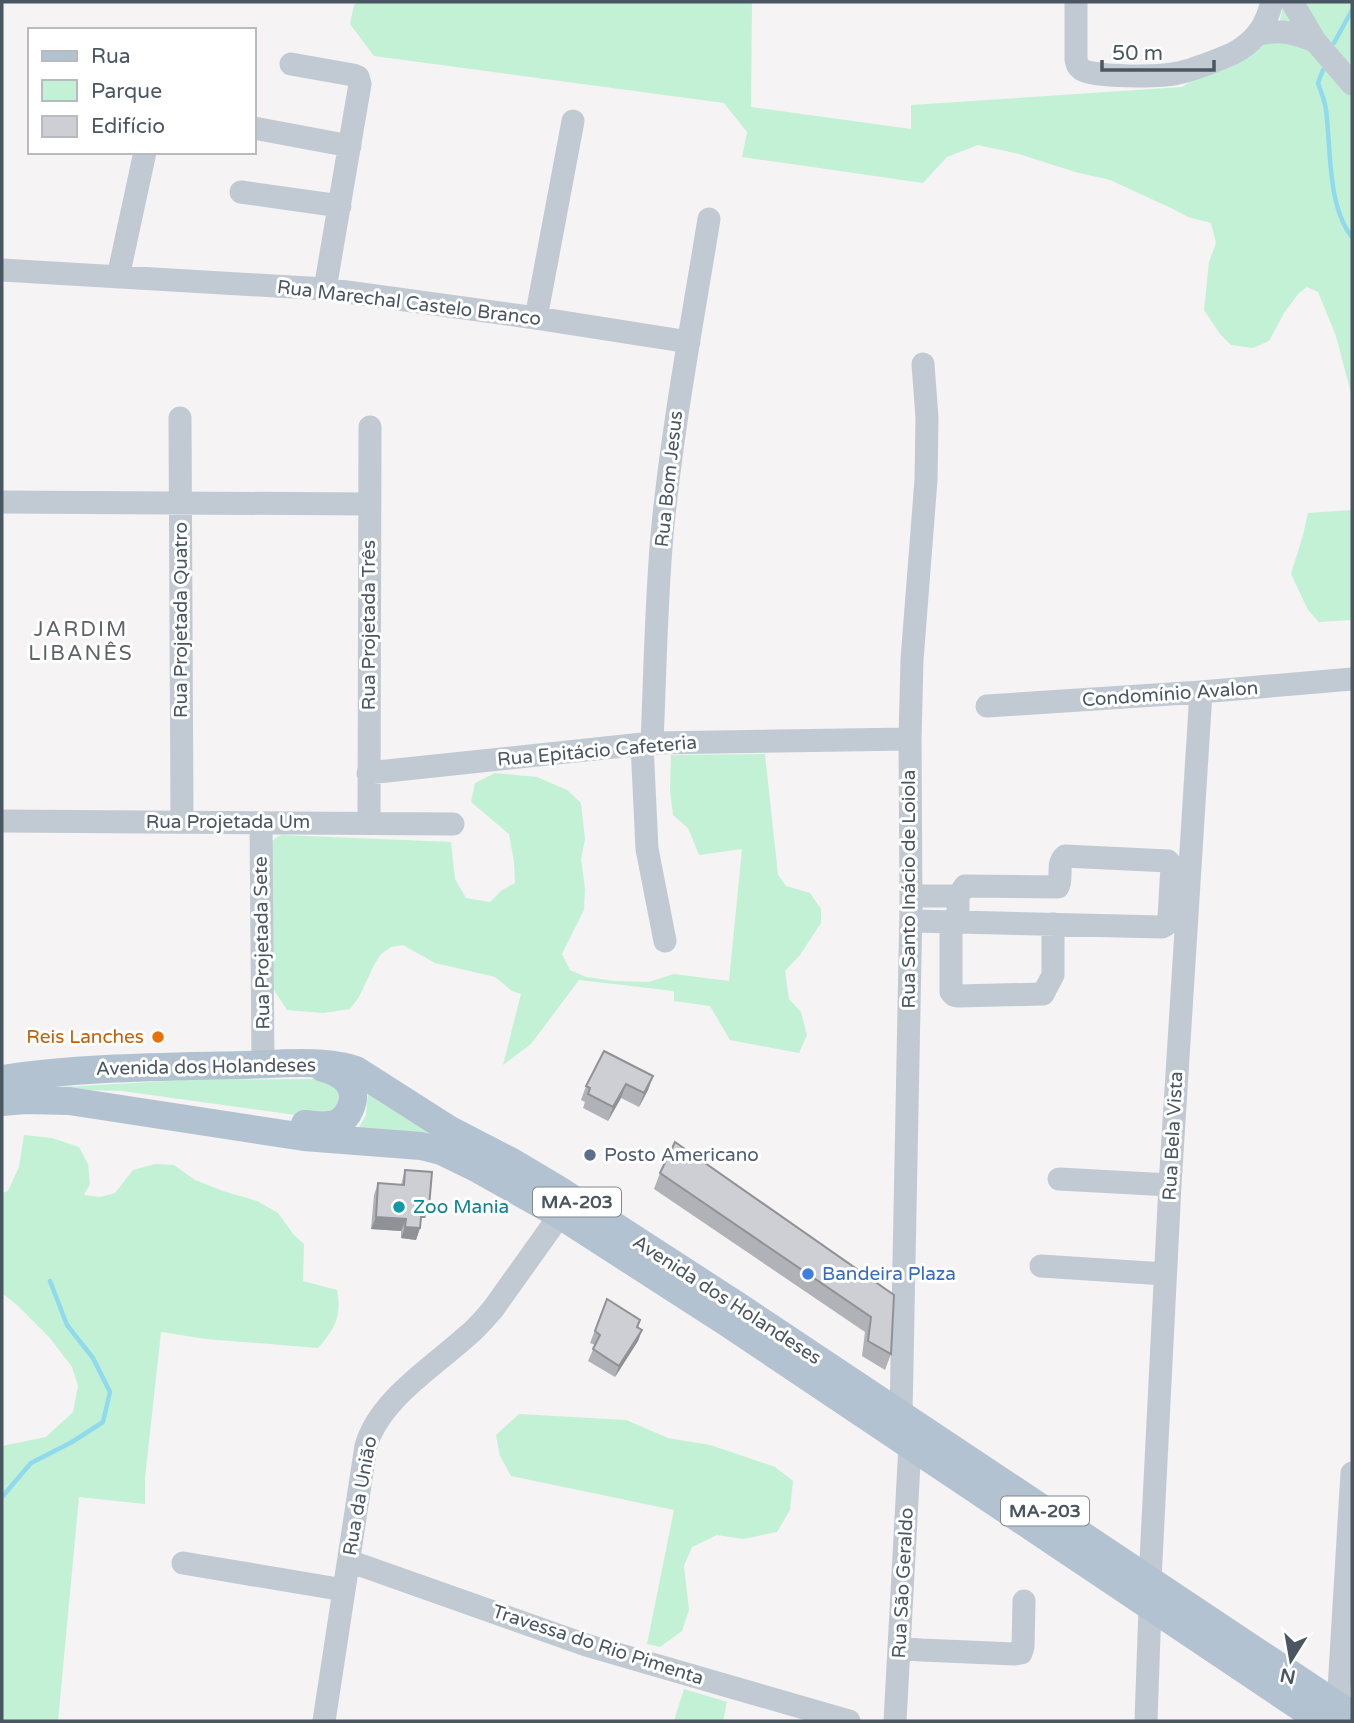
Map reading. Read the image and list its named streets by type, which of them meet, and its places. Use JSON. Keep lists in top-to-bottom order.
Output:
{
  "streets": {
    "main road": ["Avenida dos Holandeses", "MA-203"],
    "street": [
      "Rua Marechal Castelo Branco",
      "Rua Bom Jesus",
      "Rua Projetada Quatro",
      "Rua Projetada Três",
      "Condomínio Avalon",
      "Rua Epitácio Cafeteria",
      "Rua Projetada Um",
      "Rua Santo Inácio de Loiola",
      "Rua Projetada Sete",
      "Rua Bela Vista",
      "Rua da União",
      "Rua São Geraldo",
      "Travessa do Rio Pimenta"
    ]
  },
  "crossings": [
    ["Rua Marechal Castelo Branco", "Rua Bom Jesus"],
    ["Rua Bom Jesus", "Rua Epitácio Cafeteria"],
    ["Rua Projetada Quatro", "Rua Projetada Um"],
    ["Rua Projetada Três", "Rua Epitácio Cafeteria"],
    ["Rua Projetada Três", "Rua Projetada Um"],
    ["Condomínio Avalon", "Rua Bela Vista"],
    ["Rua Epitácio Cafeteria", "Rua Santo Inácio de Loiola"],
    ["Rua Projetada Um", "Rua Projetada Sete"],
    ["Rua Santo Inácio de Loiola", "Avenida dos Holandeses"],
    ["Rua Projetada Sete", "Avenida dos Holandeses"],
    ["Avenida dos Holandeses", "Rua Bela Vista"],
    ["Avenida dos Holandeses", "Rua da União"],
    ["Avenida dos Holandeses", "Rua São Geraldo"],
    ["Rua da União", "Travessa do Rio Pimenta"]
  ],
  "districts": ["JARDIM LIBANÊS"],
  "places": [
    "Reis Lanches",
    "Posto Americano",
    "Zoo Mania",
    "Bandeira Plaza"
  ],
  "legend": ["Rua", "Parque", "Edifício"],
  "scale_bar": "50 m",
  "north": "bottom"
}
